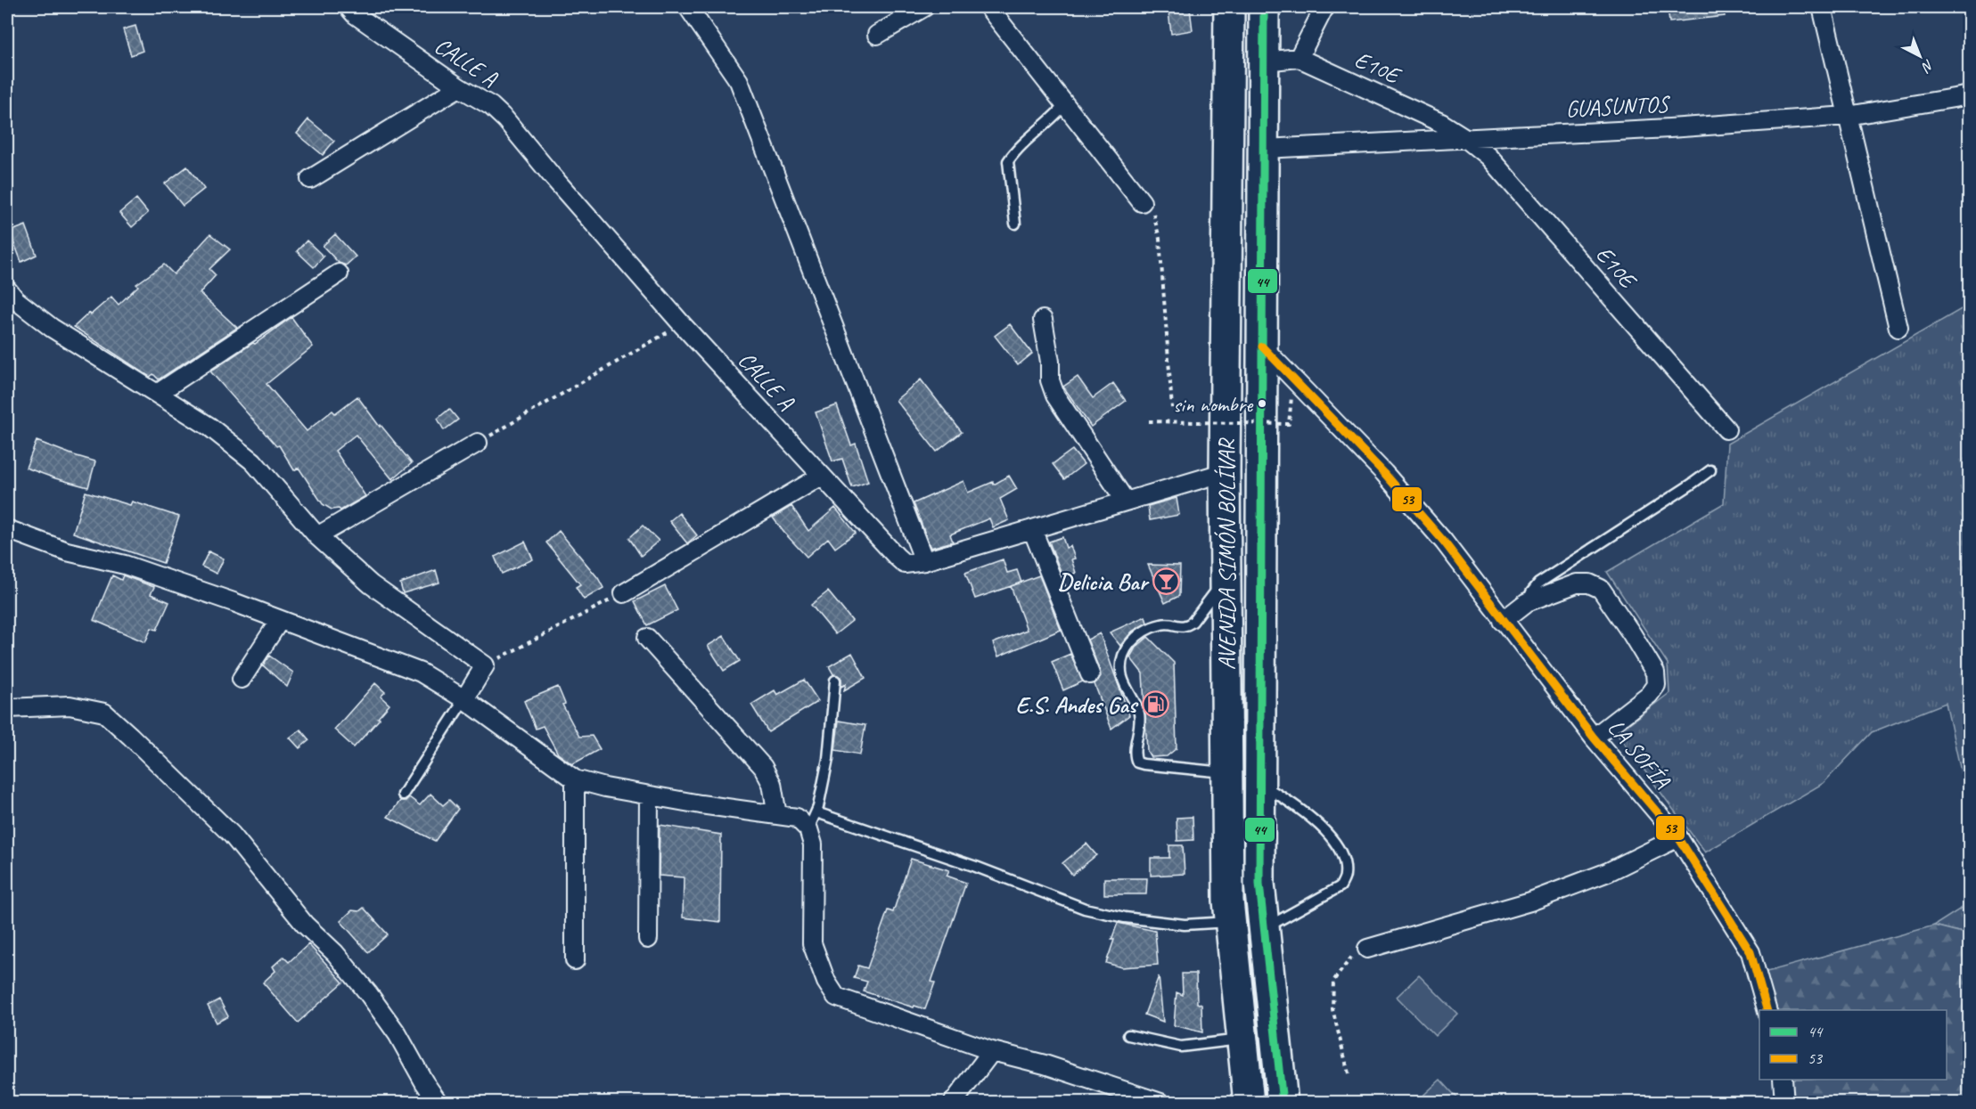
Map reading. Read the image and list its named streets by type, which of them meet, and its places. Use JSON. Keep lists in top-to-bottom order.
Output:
{
  "streets": {
    "highway": ["AVENIDA SIMÓN BOLÍVAR"],
    "street": [
      "CALLE A",
      "E10E",
      "GUASUNTOS",
      "LA SOFÍA"
    ]
  },
  "crossings": [
    ["CALLE A", "AVENIDA SIMÓN BOLÍVAR"],
    ["E10E", "GUASUNTOS"],
    ["GUASUNTOS", "AVENIDA SIMÓN BOLÍVAR"],
    ["AVENIDA SIMÓN BOLÍVAR", "LA SOFÍA"]
  ],
  "places": {
    "other": ["sin nombre"],
    "bar": ["Delicia Bar"],
    "fuel station": ["E.S. Andes Gas"]
  },
  "lines": ["transit line 44", "transit line 53"],
  "legend": ["44", "53"],
  "north": "bottom right"
}
